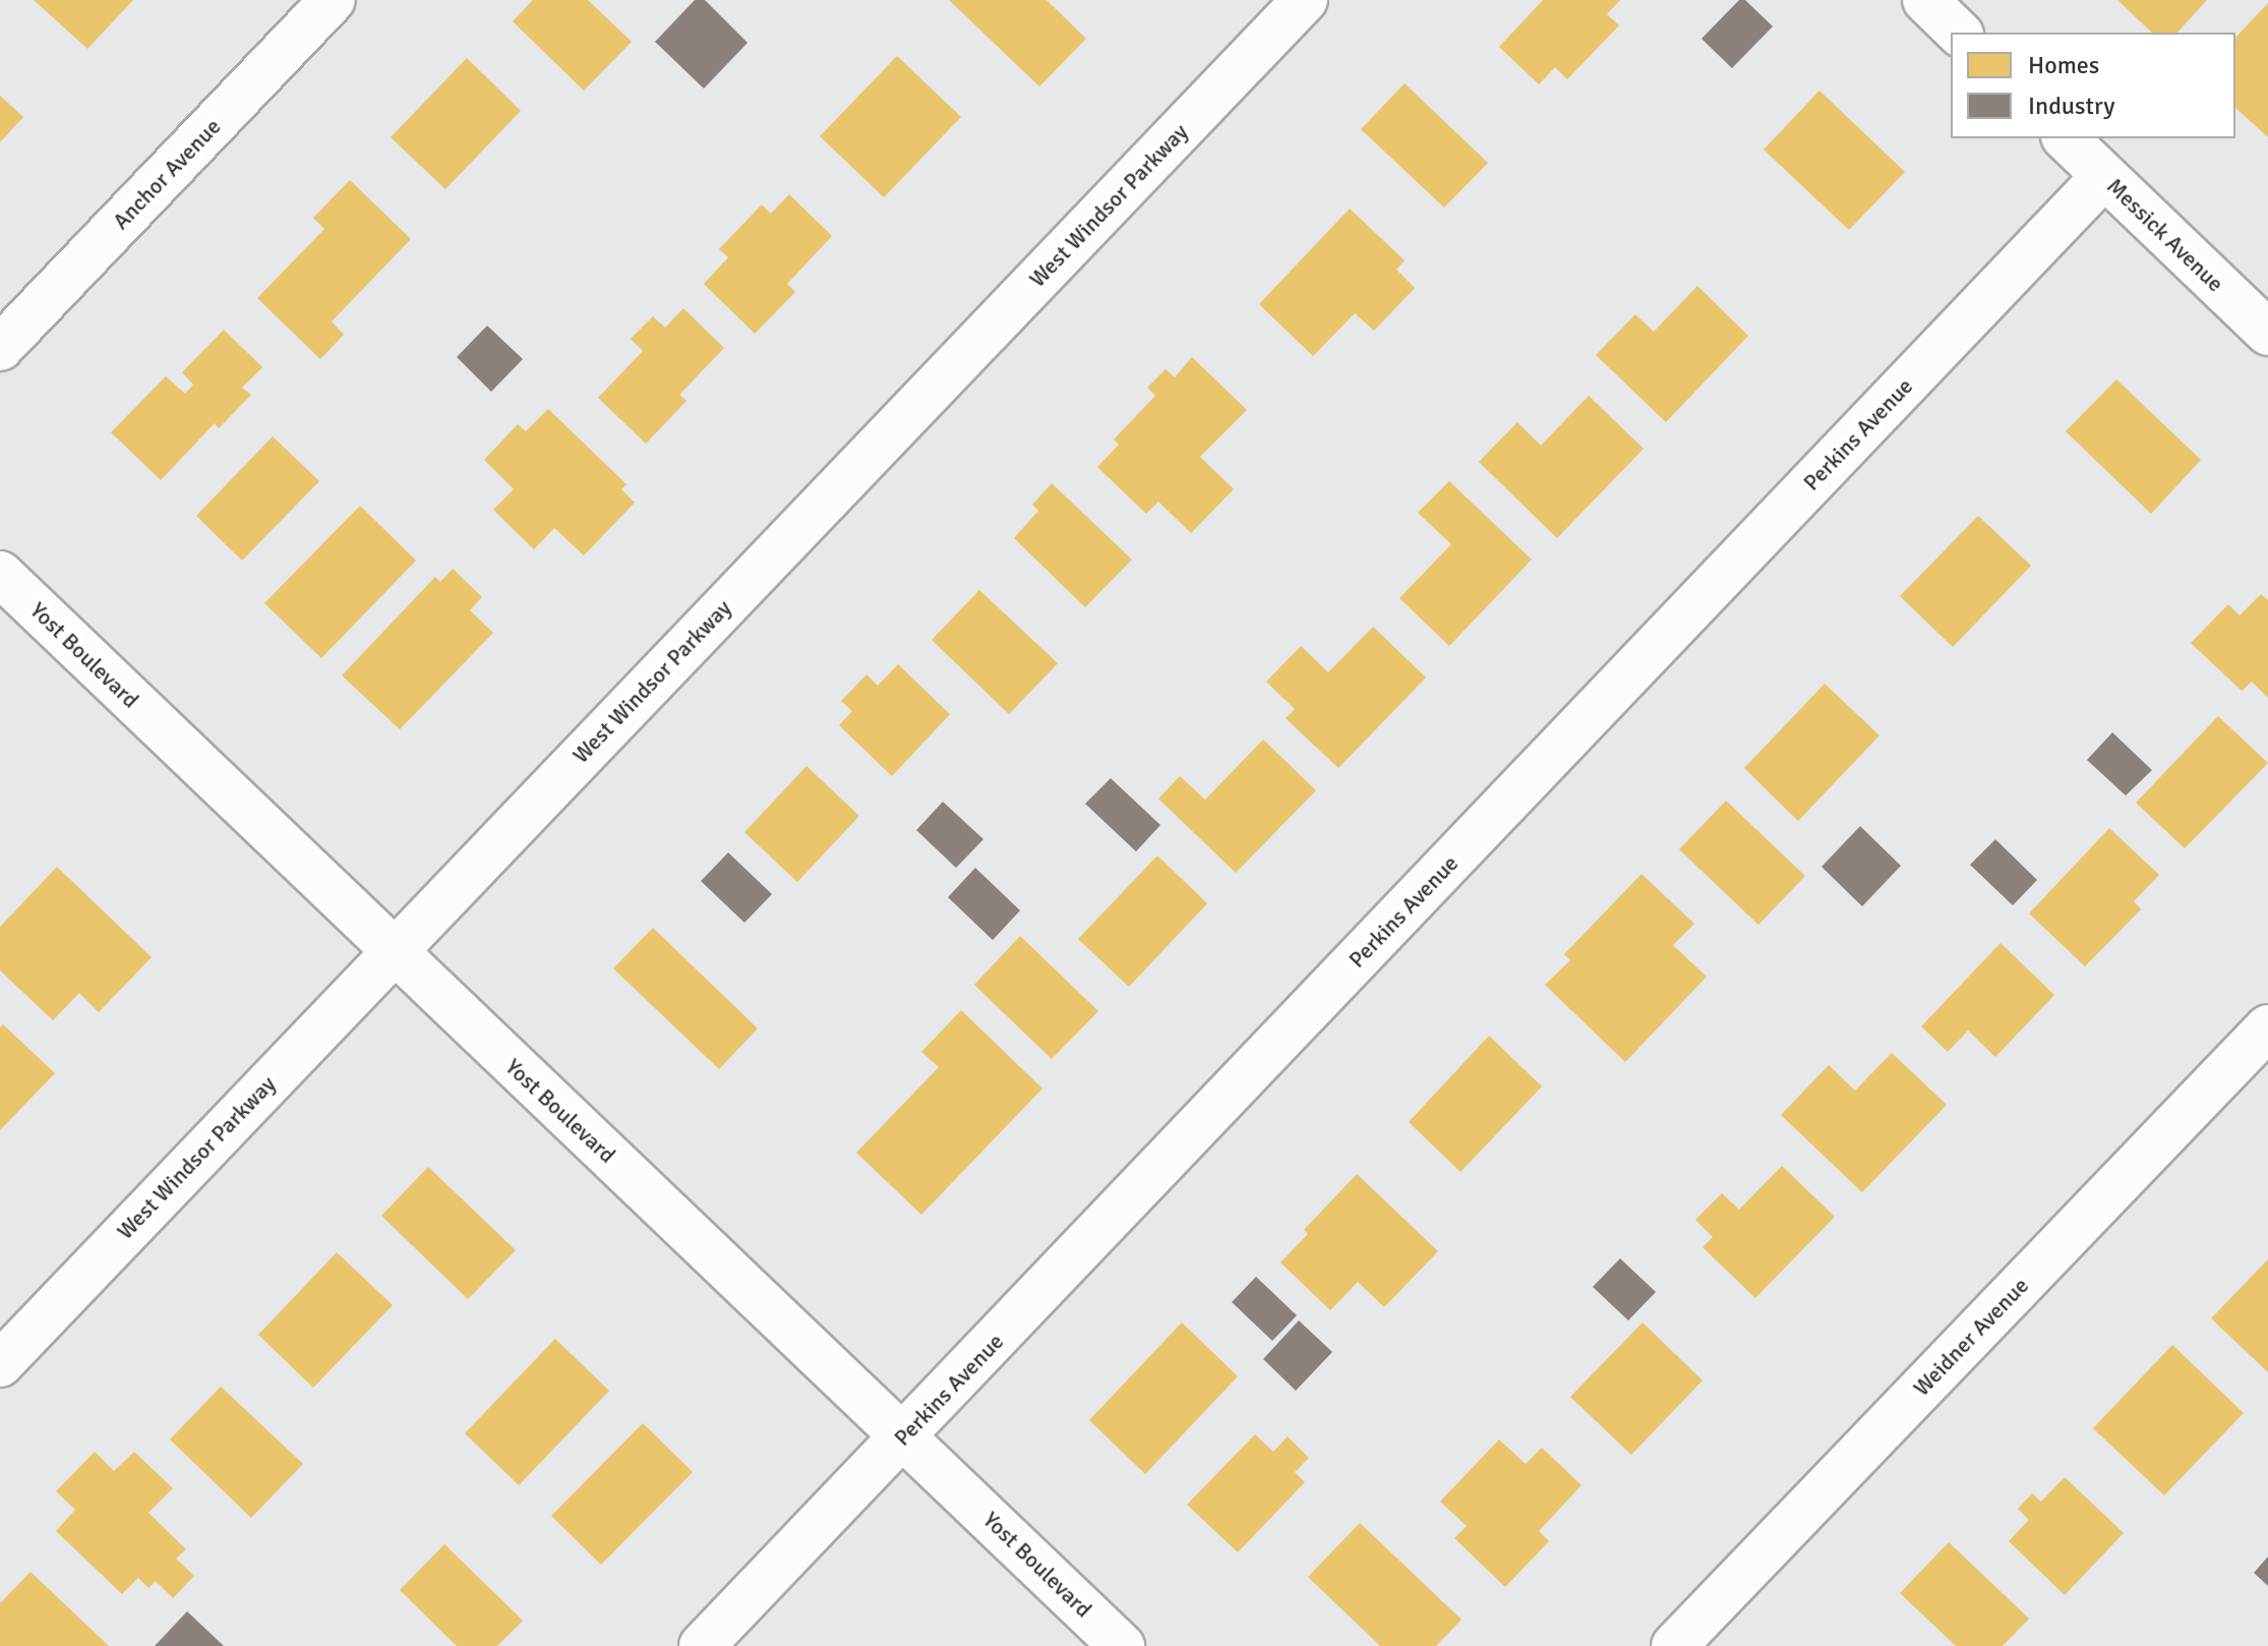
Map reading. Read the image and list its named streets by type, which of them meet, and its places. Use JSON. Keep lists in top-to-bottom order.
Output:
{
  "streets": {
    "street": [
      "Anchor Avenue",
      "West Windsor Parkway",
      "Messick Avenue",
      "Perkins Avenue",
      "Yost Boulevard",
      "Weidner Avenue"
    ]
  },
  "crossings": [
    ["West Windsor Parkway", "Yost Boulevard"],
    ["Messick Avenue", "Perkins Avenue"],
    ["Perkins Avenue", "Yost Boulevard"]
  ],
  "legend": ["Homes", "Industry"]
}
